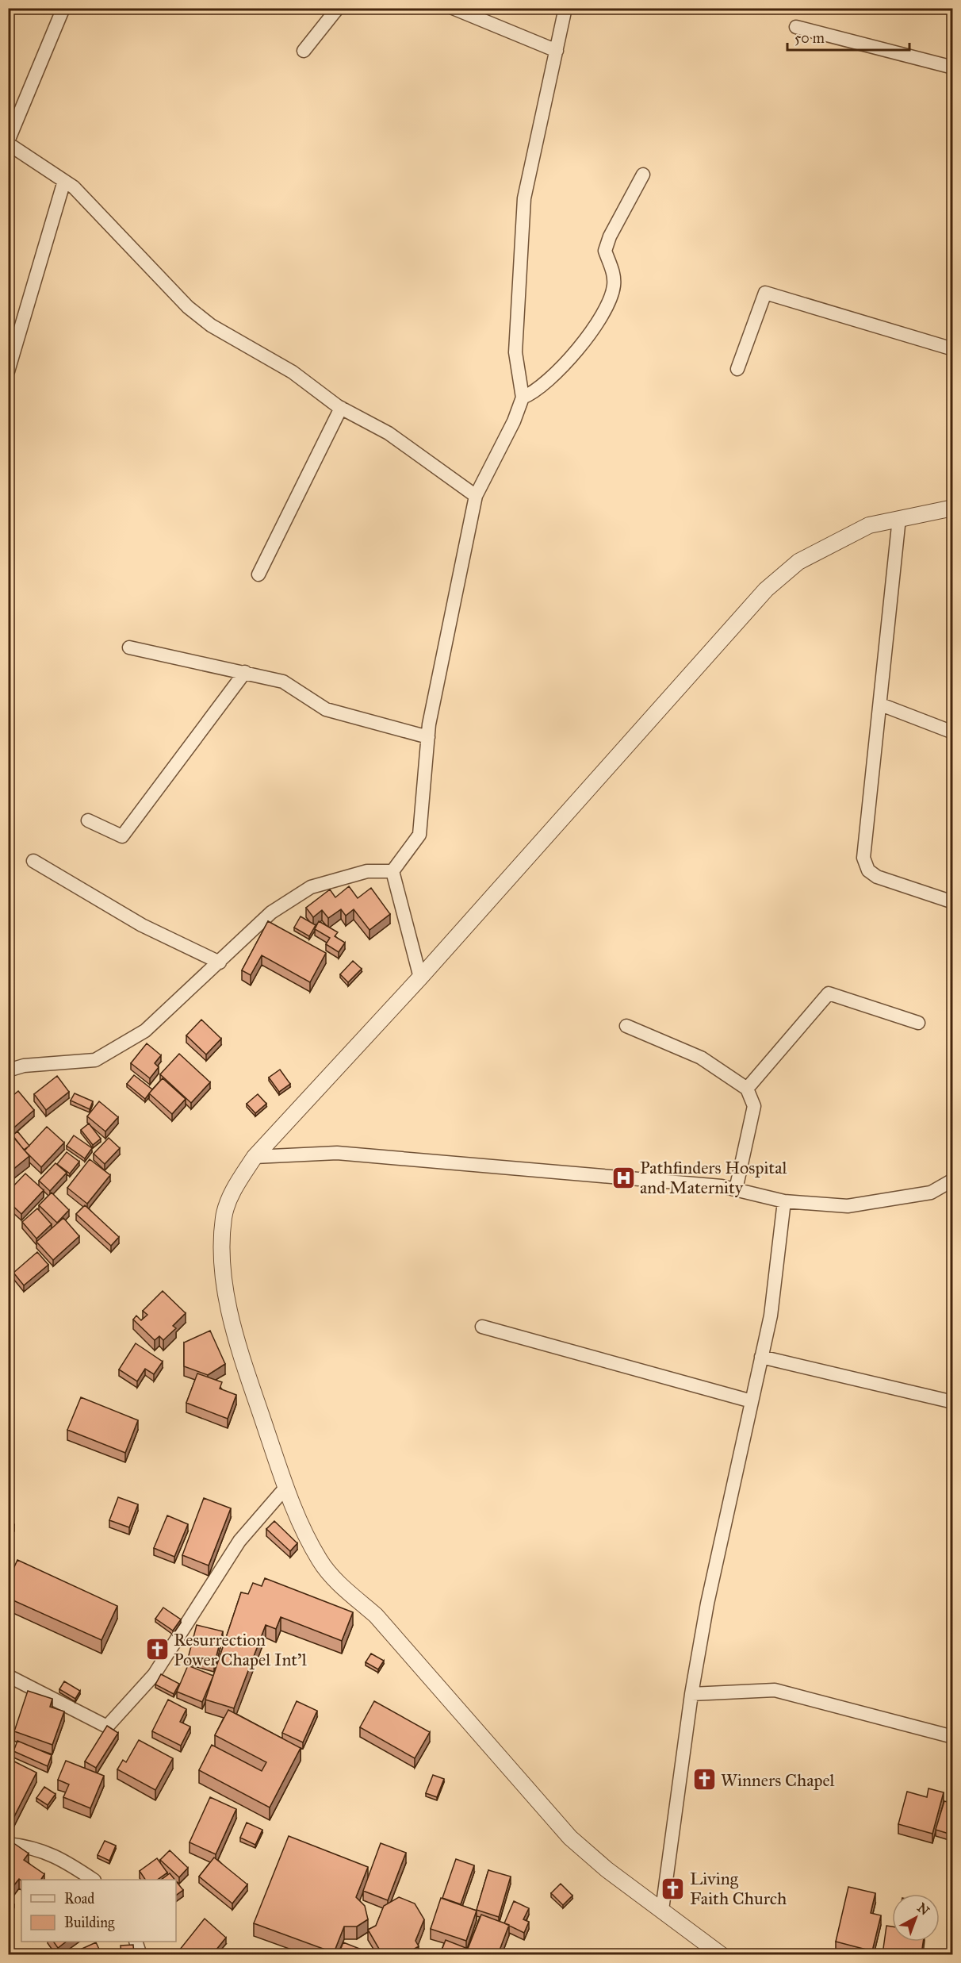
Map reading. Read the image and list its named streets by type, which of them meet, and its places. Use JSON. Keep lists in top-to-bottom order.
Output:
{
  "places": {
    "hospital": ["Pathfinders Hospital and Maternity"],
    "church": ["Resurrection Power Chapel Int'l", "Winners Chapel", "Living Faith Church"]
  },
  "legend": ["Road", "Building"],
  "scale_bar": "50 m",
  "north": "top right"
}
